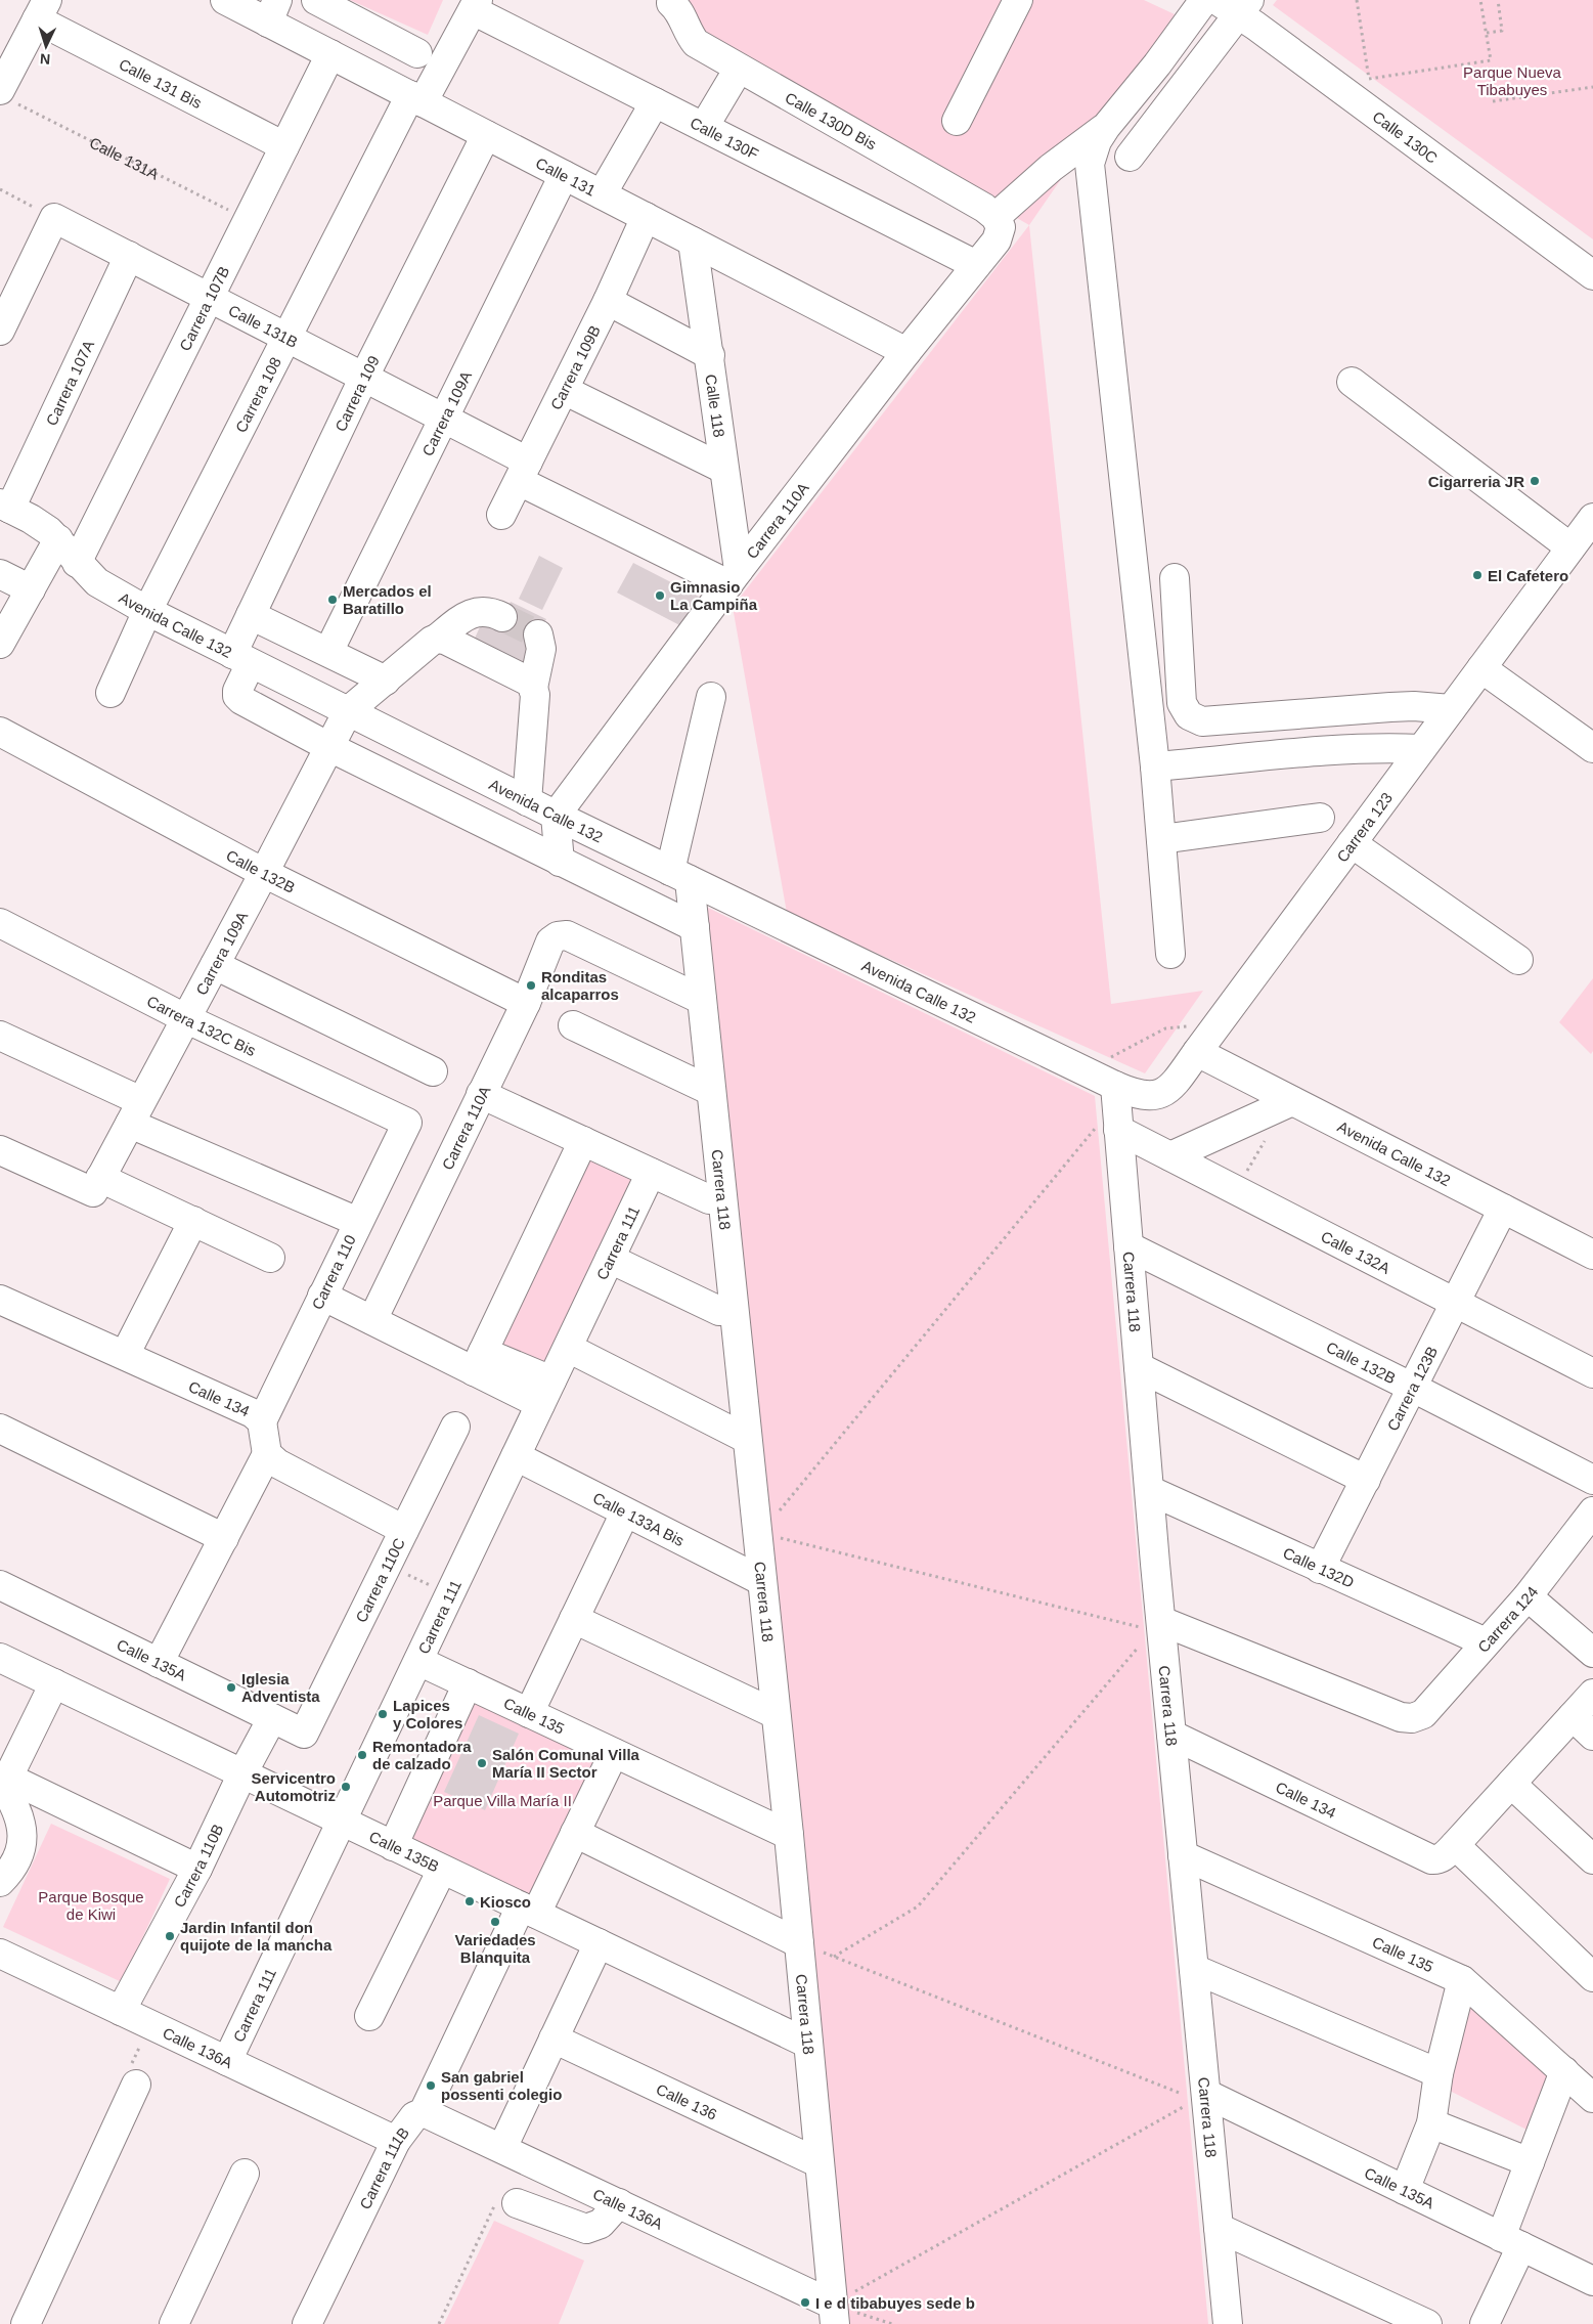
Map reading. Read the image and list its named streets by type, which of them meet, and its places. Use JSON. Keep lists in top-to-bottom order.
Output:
{
  "streets": {
    "street": [
      "Calle 131 Bis",
      "Calle 130D Bis",
      "Calle 130F",
      "Calle 130C",
      "Calle 131",
      "Carrera 107B",
      "Calle 131B",
      "Carrera 109B",
      "Carrera 107A",
      "Carrera 109",
      "Carrera 108",
      "Calle 118",
      "Carrera 109A",
      "Carrera 110A",
      "Avenida Calle 132",
      "Carrera 123",
      "Calle 132B",
      "Carrera 132C Bis",
      "Carrera 118",
      "Carrera 111",
      "Calle 132A",
      "Carrera 110",
      "Carrera 123B",
      "Calle 134",
      "Calle 133A Bis",
      "Calle 132D",
      "Carrera 110C",
      "Carrera 124",
      "Calle 135A",
      "Calle 135",
      "Calle 135B",
      "Carrera 110B",
      "Calle 136A",
      "Calle 136",
      "Carrera 111B"
    ],
    "path": ["Calle 131A"]
  },
  "crossings": [
    ["Calle 131 Bis", "Carrera 107B"],
    ["Calle 130D Bis", "Carrera 110A"],
    ["Calle 130F", "Carrera 108"],
    ["Calle 130F", "Carrera 110A"],
    ["Calle 131A", "Carrera 107B"],
    ["Calle 131", "Carrera 107B"],
    ["Calle 131", "Carrera 109B"],
    ["Calle 131", "Carrera 109"],
    ["Calle 131", "Carrera 108"],
    ["Calle 131", "Calle 118"],
    ["Calle 131", "Carrera 109A"],
    ["Calle 131", "Carrera 110A"],
    ["Carrera 107B", "Calle 131B"],
    ["Carrera 107B", "Avenida Calle 132"],
    ["Calle 131B", "Carrera 109B"],
    ["Calle 131B", "Carrera 107A"],
    ["Calle 131B", "Carrera 109"],
    ["Calle 131B", "Carrera 108"],
    ["Calle 131B", "Calle 118"],
    ["Calle 131B", "Carrera 109A"],
    ["Calle 131B", "Carrera 110A"],
    ["Carrera 107A", "Avenida Calle 132"],
    ["Carrera 109", "Carrera 109A"],
    ["Carrera 109", "Avenida Calle 132"],
    ["Carrera 108", "Avenida Calle 132"],
    ["Calle 118", "Carrera 110A"],
    ["Carrera 109A", "Avenida Calle 132"],
    ["Carrera 109A", "Calle 132B"],
    ["Carrera 109A", "Carrera 132C Bis"],
    ["Carrera 110A", "Avenida Calle 132"],
    ["Carrera 110A", "Calle 132B"],
    ["Carrera 110A", "Carrera 118"],
    ["Avenida Calle 132", "Carrera 123"],
    ["Avenida Calle 132", "Carrera 118"],
    ["Avenida Calle 132", "Calle 132A"],
    ["Avenida Calle 132", "Carrera 123B"],
    ["Carrera 123", "Carrera 118"],
    ["Carrera 123", "Calle 132A"],
    ["Calle 132B", "Carrera 118"],
    ["Calle 132B", "Carrera 123B"],
    ["Carrera 132C Bis", "Carrera 110"],
    ["Carrera 118", "Calle 132A"],
    ["Carrera 118", "Calle 134"],
    ["Carrera 118", "Calle 133A Bis"],
    ["Carrera 118", "Calle 132D"],
    ["Carrera 118", "Carrera 124"],
    ["Carrera 118", "Calle 135A"],
    ["Carrera 118", "Calle 135"],
    ["Carrera 118", "Calle 135B"],
    ["Carrera 118", "Calle 136A"],
    ["Carrera 118", "Calle 136"],
    ["Carrera 111", "Calle 133A Bis"],
    ["Carrera 111", "Calle 135"],
    ["Carrera 111", "Calle 135B"],
    ["Carrera 111", "Calle 136A"],
    ["Calle 132A", "Carrera 123B"],
    ["Carrera 110", "Calle 134"],
    ["Carrera 123B", "Calle 132D"],
    ["Calle 132D", "Carrera 124"],
    ["Carrera 110C", "Calle 135A"],
    ["Calle 135A", "Carrera 110B"],
    ["Calle 135", "Carrera 111B"],
    ["Calle 135B", "Carrera 110B"],
    ["Calle 135B", "Carrera 111B"],
    ["Carrera 110B", "Calle 136A"],
    ["Calle 136A", "Carrera 111B"]
  ],
  "parks": ["Parque Nueva Tibabuyes", "Parque Villa María II", "Parque Bosque de Kiwi"],
  "places": [
    "Cigarreria JR",
    "El Cafetero",
    "Gimnasio La Campiña",
    "Mercados el Baratillo",
    "Ronditas alcaparros",
    "Iglesia Adventista",
    "Lapices y Colores",
    "Remontadora de calzado",
    "Salón Comunal Villa María II Sector",
    "Servicentro Automotriz",
    "Kiosco",
    "Variedades Blanquita",
    "Jardin Infantil don quijote de la mancha",
    "San gabriel possenti colegio",
    "I e d tibabuyes sede b"
  ],
  "north": "bottom"
}
